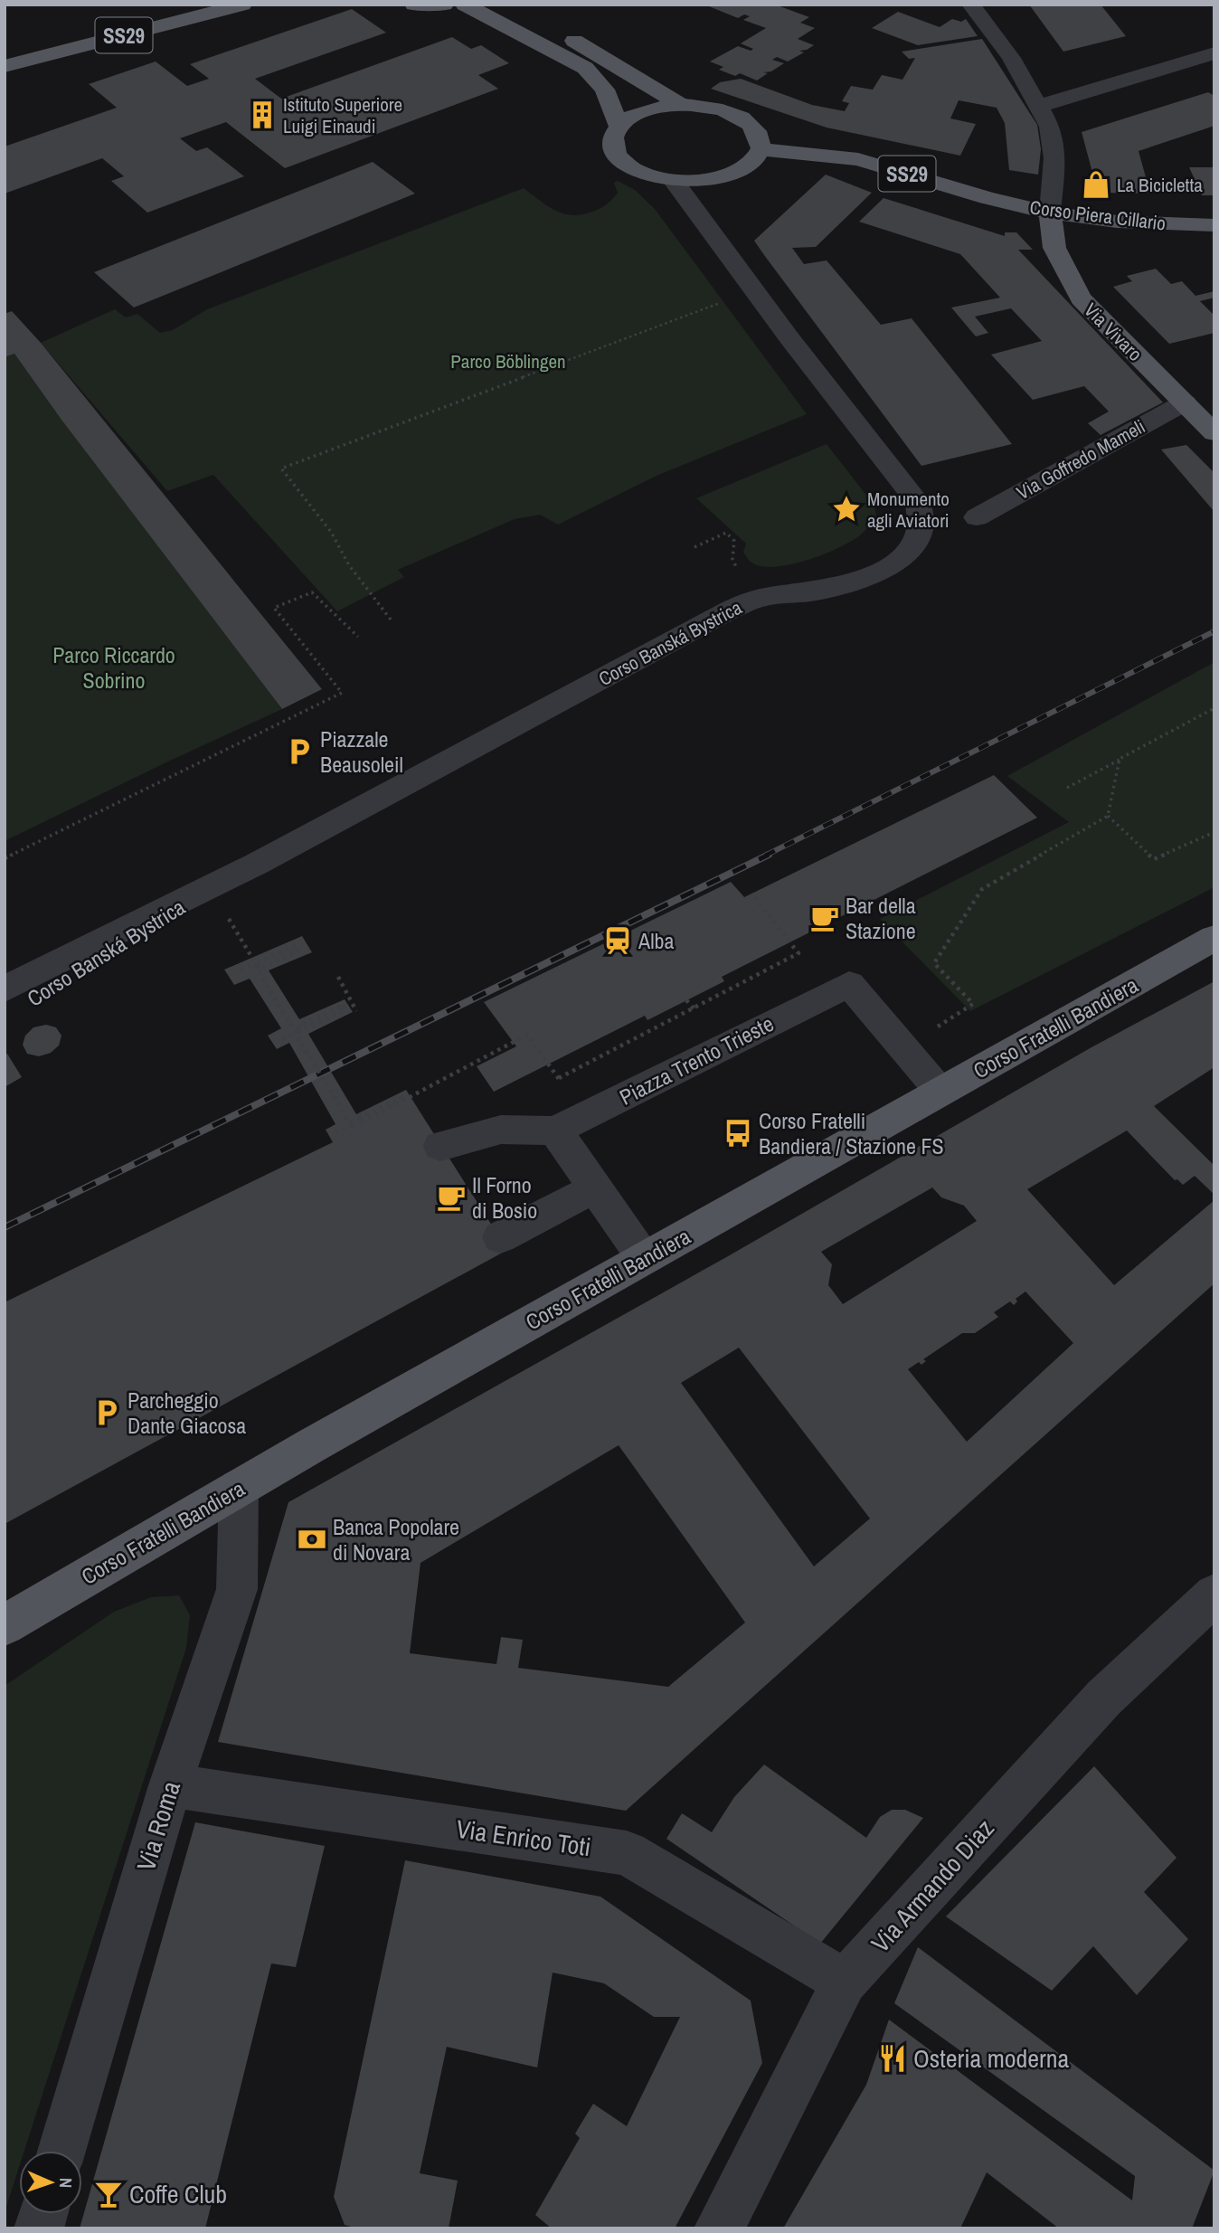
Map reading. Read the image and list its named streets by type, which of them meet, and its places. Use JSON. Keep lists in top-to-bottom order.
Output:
{
  "streets": {
    "main road": [
      "SS29",
      "Corso Piera Cillario",
      "Via Vivaro",
      "Corso Fratelli Bandiera"
    ],
    "street": [
      "Via Goffredo Mameli",
      "Corso Banská Bystrica",
      "Piazza Trento Trieste",
      "Via Roma",
      "Via Enrico Toti",
      "Via Armando Diaz"
    ]
  },
  "crossings": [
    ["Corso Piera Cillario", "Via Vivaro"],
    ["Via Vivaro", "Via Goffredo Mameli"],
    ["Corso Fratelli Bandiera", "Piazza Trento Trieste"],
    ["Corso Fratelli Bandiera", "Via Roma"],
    ["Via Roma", "Via Enrico Toti"],
    ["Via Enrico Toti", "Via Armando Diaz"]
  ],
  "parks": ["Parco Böblingen", "Parco Riccardo Sobrino"],
  "places": {
    "building": ["Istituto Superiore Luigi Einaudi"],
    "shop": ["La Bicicletta"],
    "place": ["Monumento agli Aviatori"],
    "parking": ["Piazzale Beausoleil", "Parcheggio Dante Giacosa"],
    "cafe": ["Bar della Stazione", "Il Forno di Bosio"],
    "station": ["Alba"],
    "bus stop": ["Corso Fratelli Bandiera / Stazione FS"],
    "bank": ["Banca Popolare di Novara"],
    "restaurant": ["Osteria moderna"],
    "bar": ["Coffe Club"]
  },
  "north": "right"
}
